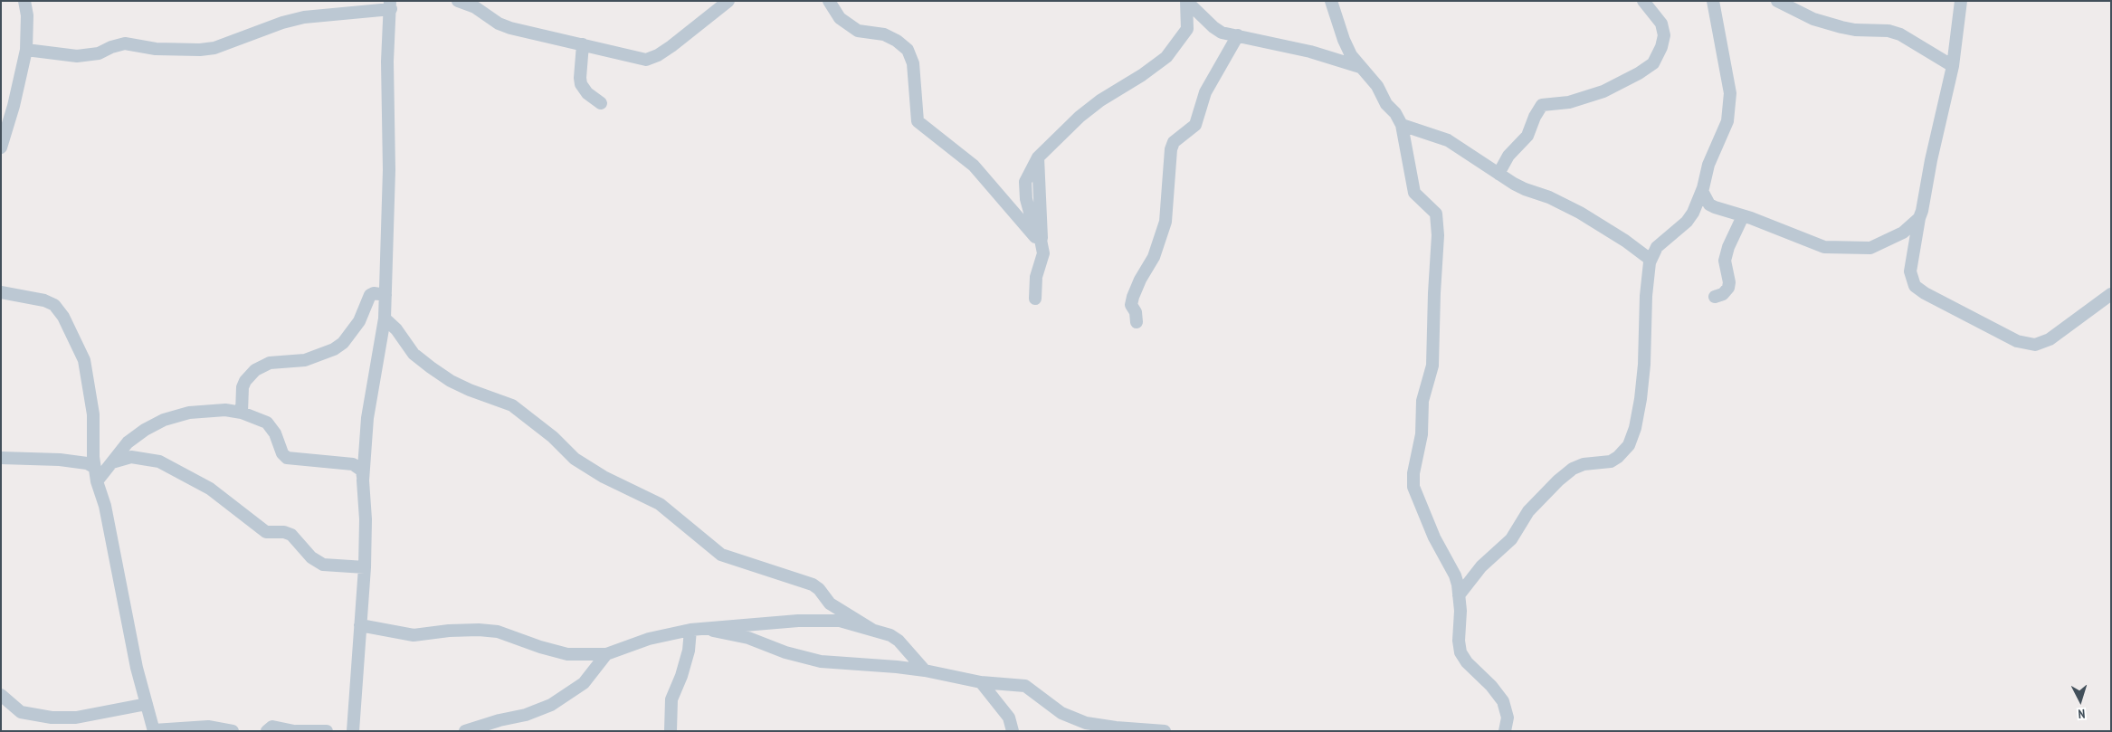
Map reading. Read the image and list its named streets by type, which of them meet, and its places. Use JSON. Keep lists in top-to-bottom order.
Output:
{
  "north": "bottom"
}
